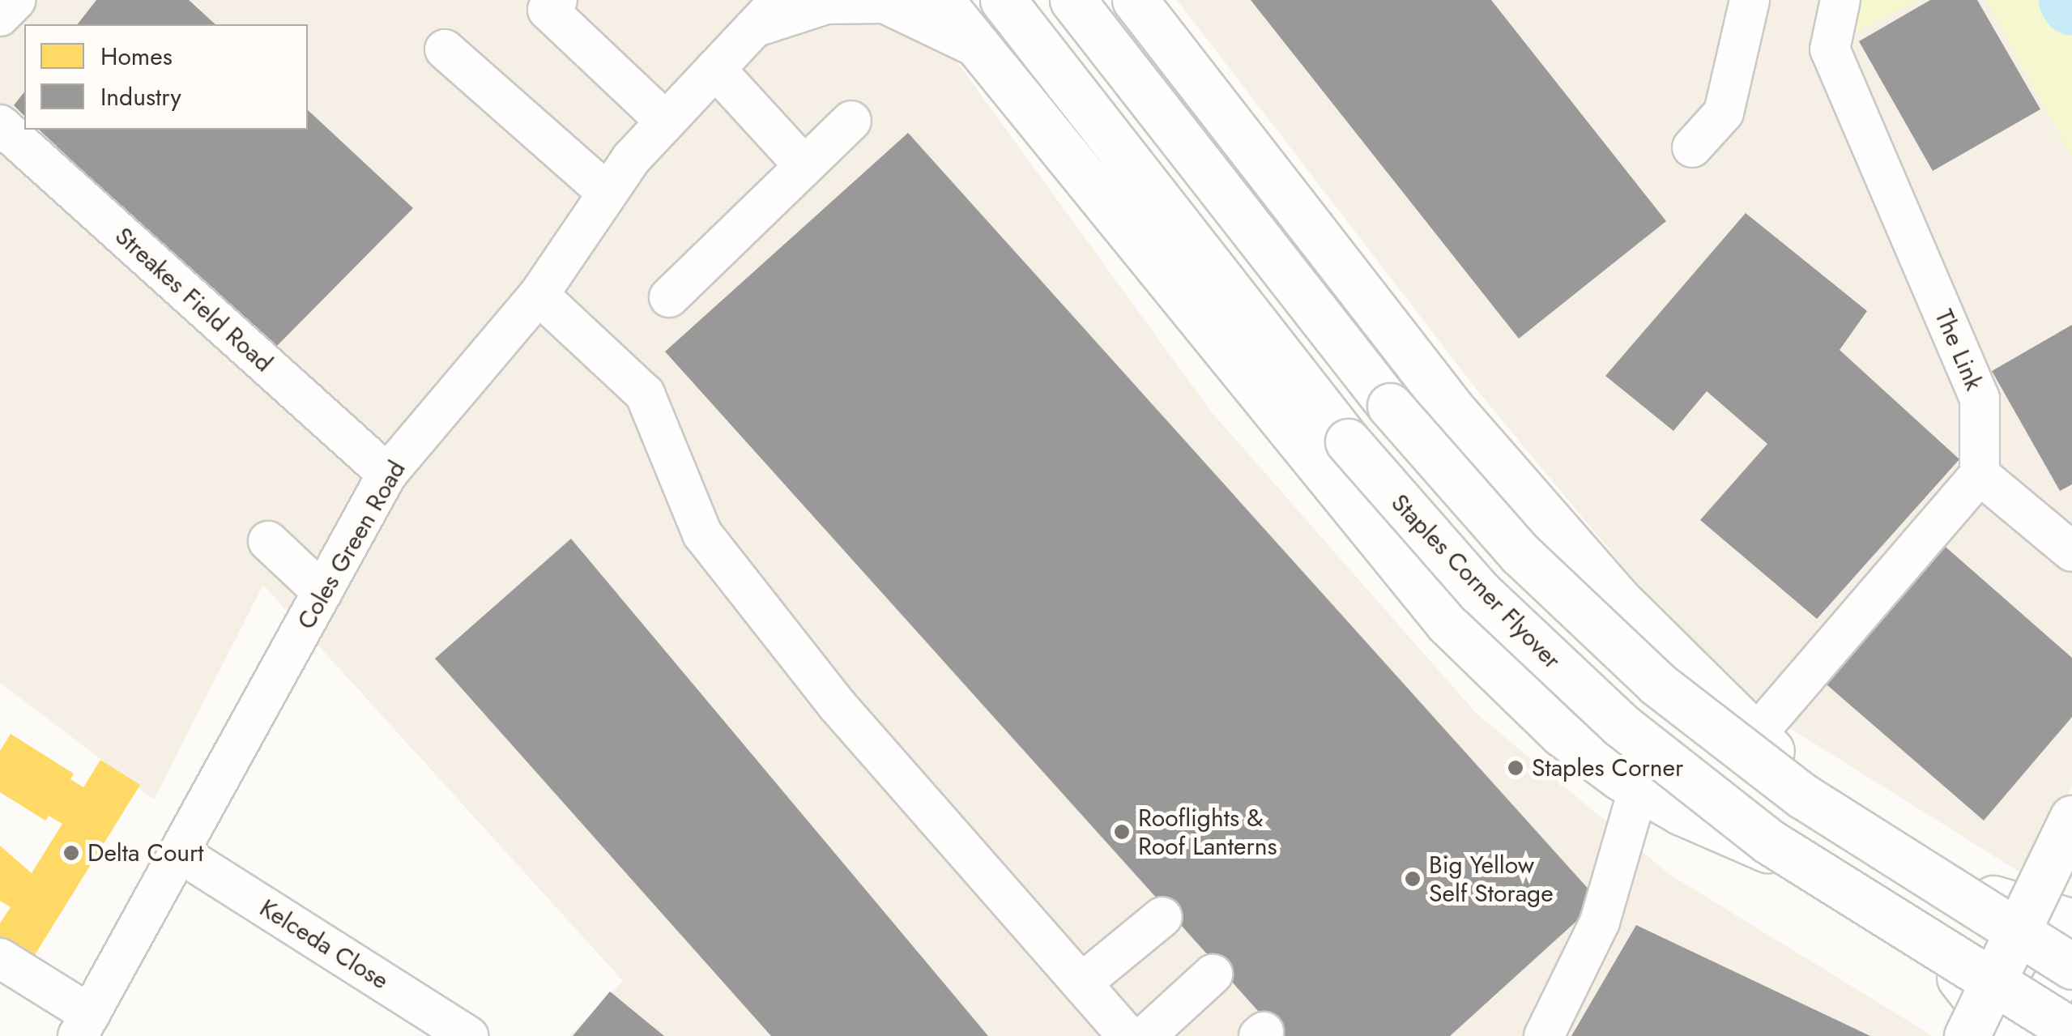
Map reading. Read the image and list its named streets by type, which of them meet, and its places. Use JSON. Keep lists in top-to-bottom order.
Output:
{
  "streets": {
    "main road": ["Staples Corner Flyover"],
    "street": [
      "Streakes Field Road",
      "The Link",
      "Coles Green Road",
      "Kelceda Close"
    ]
  },
  "crossings": [
    ["Streakes Field Road", "Coles Green Road"],
    ["Coles Green Road", "Kelceda Close"]
  ],
  "places": [
    "Staples Corner",
    "Rooflights & Roof Lanterns",
    "Delta Court",
    "Big Yellow Self Storage"
  ],
  "legend": ["Homes", "Industry"]
}
